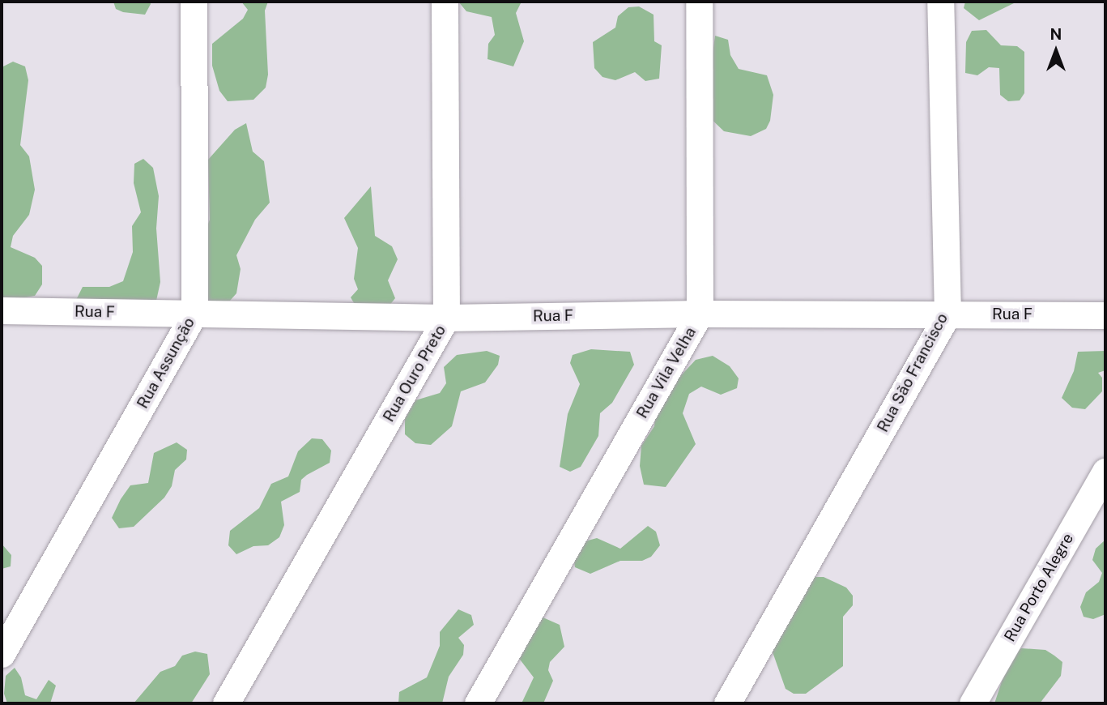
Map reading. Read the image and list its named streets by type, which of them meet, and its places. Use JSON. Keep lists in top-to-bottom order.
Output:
{
  "streets": {
    "street": [
      "Rua F",
      "Rua Assunção",
      "Rua Vila Velha",
      "Rua São Francisco",
      "Rua Ouro Preto",
      "Rua Porto Alegre"
    ]
  },
  "crossings": [
    ["Rua F", "Rua Assunção"],
    ["Rua F", "Rua Vila Velha"],
    ["Rua F", "Rua São Francisco"],
    ["Rua F", "Rua Ouro Preto"]
  ],
  "north": "top"
}
